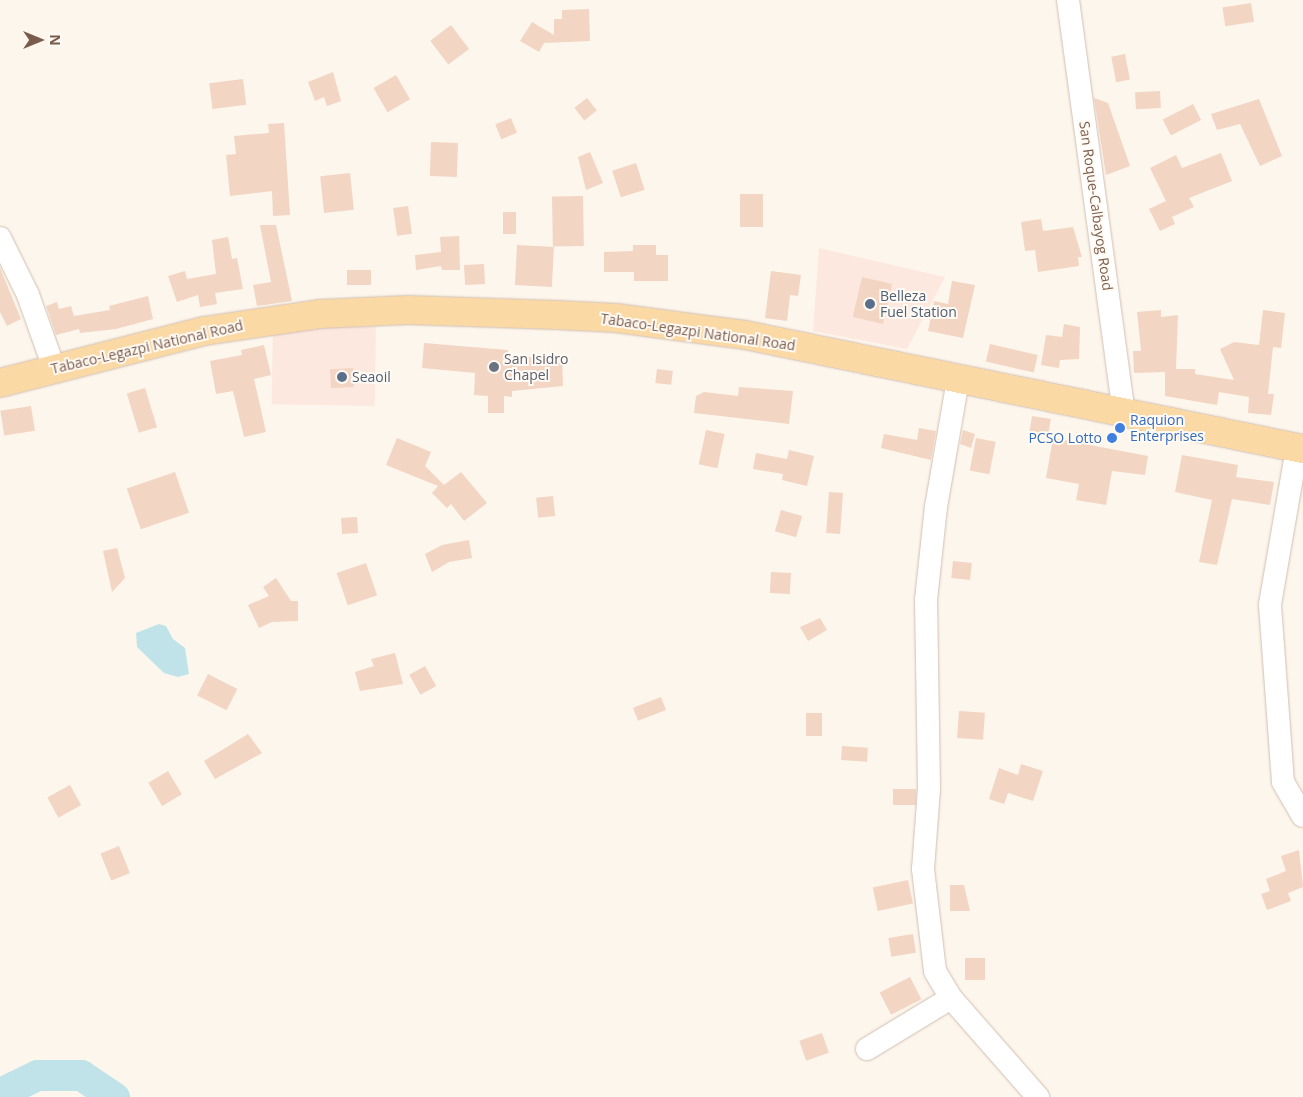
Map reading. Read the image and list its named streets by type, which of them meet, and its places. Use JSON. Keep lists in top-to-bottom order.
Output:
{
  "streets": {
    "main road": ["Tabaco-Legazpi National Road"],
    "street": ["San Roque-Calbayog Road"]
  },
  "crossings": [
    ["San Roque-Calbayog Road", "Tabaco-Legazpi National Road"]
  ],
  "places": [
    "Belleza Fuel Station",
    "San Isidro Chapel",
    "Seaoil",
    "Raquion Enterprises",
    "PCSO Lotto"
  ],
  "north": "right"
}
